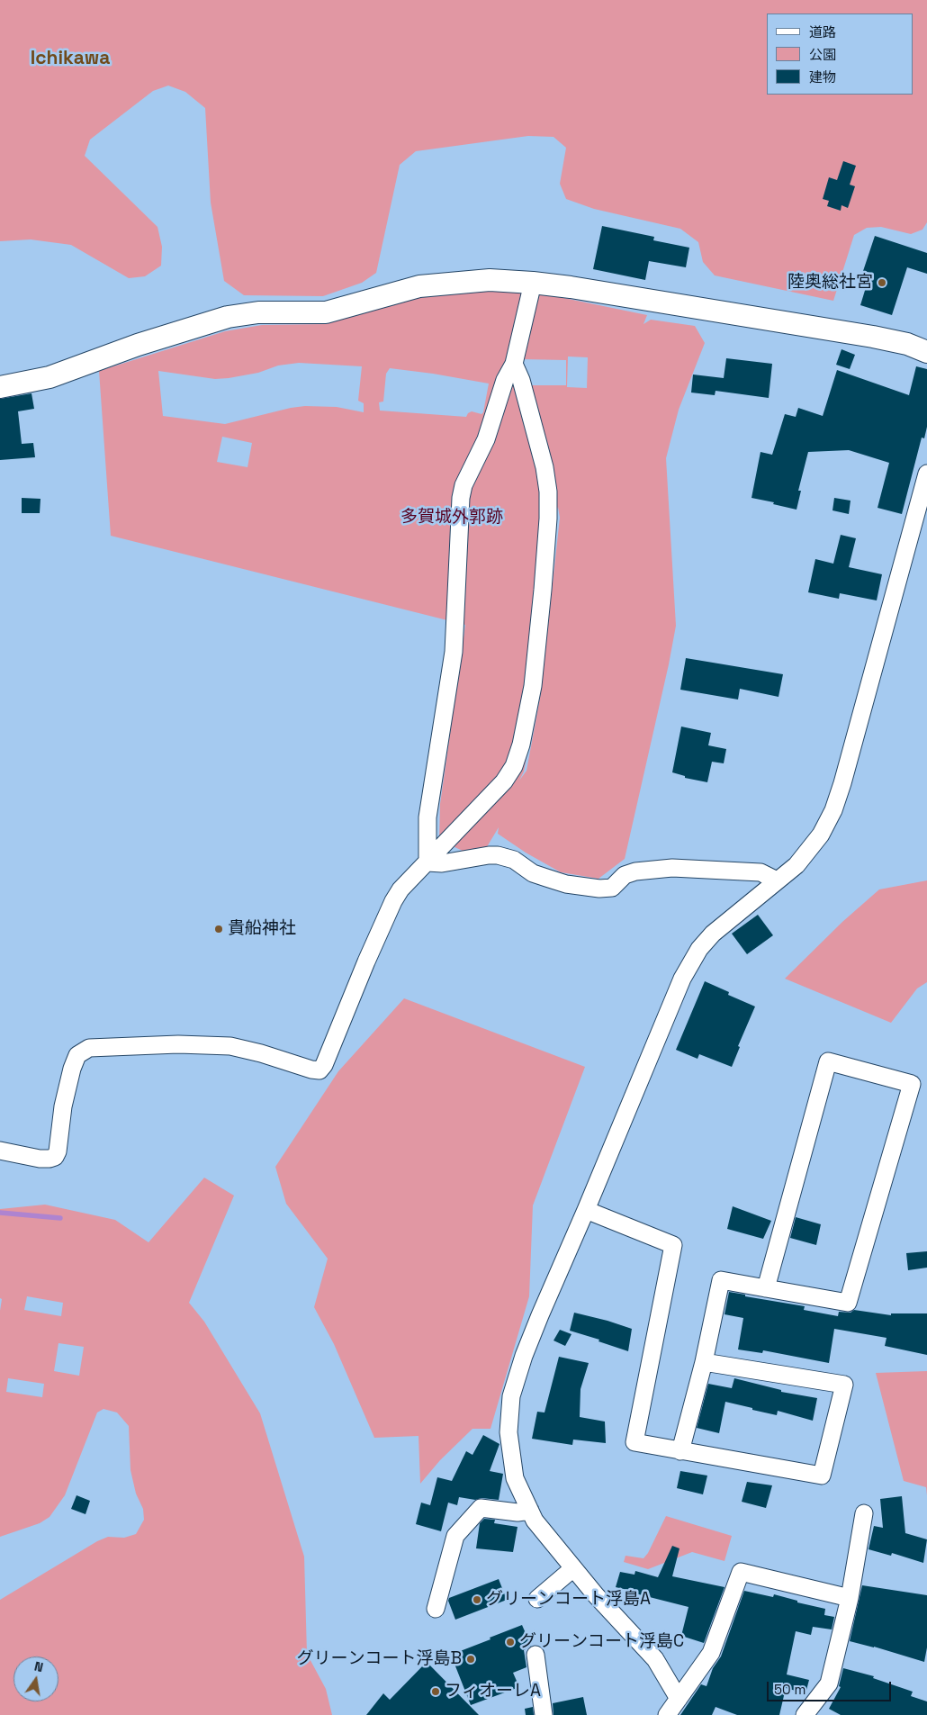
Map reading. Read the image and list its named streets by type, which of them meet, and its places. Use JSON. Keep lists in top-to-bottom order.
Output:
{
  "districts": ["Ichikawa"],
  "parks": ["多賀城外郭跡"],
  "places": [
    "陸奥総社宮",
    "貴船神社",
    "グリーンコート浮島A",
    "グリーンコート浮島C",
    "グリーンコート浮島B",
    "フィオーレA"
  ],
  "legend": ["道路", "公園", "建物"],
  "scale_bar": "50 m",
  "north": "top"
}
